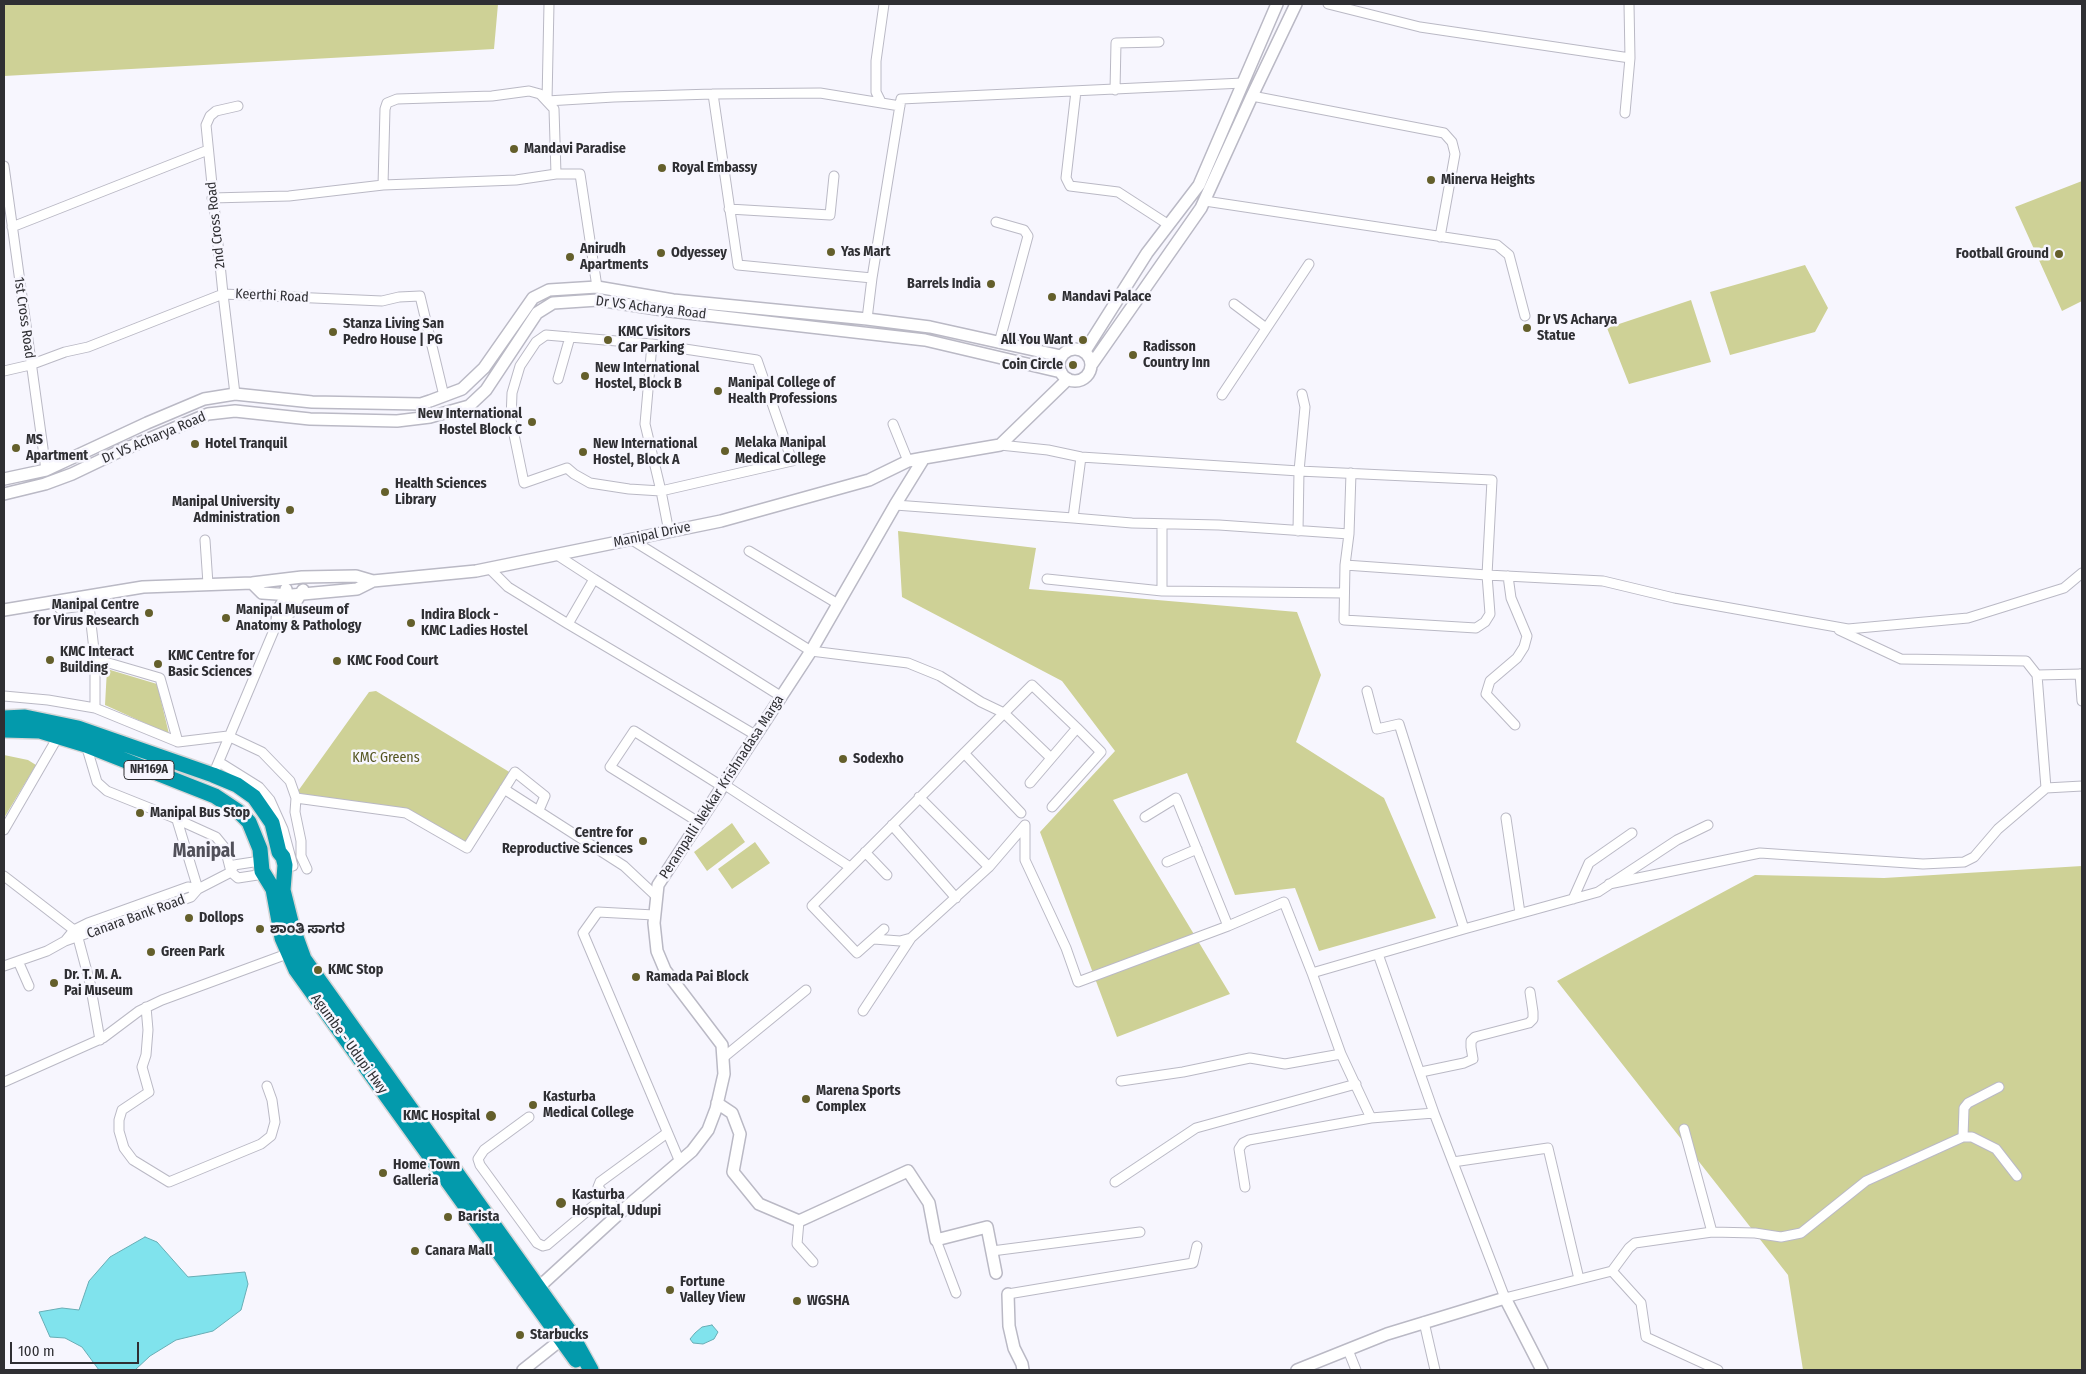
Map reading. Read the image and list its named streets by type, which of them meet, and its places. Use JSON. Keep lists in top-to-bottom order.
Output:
{
  "streets": {
    "highway": ["NH169A", "Agumbe - Udupi Hwy"],
    "street": [
      "2nd Cross Road",
      "Keerthi Road",
      "Dr VS Acharya Road",
      "1st Cross Road",
      "Manipal Drive",
      "Perampalli Nekkar Krishnadasa Marga",
      "Canara Bank Road"
    ]
  },
  "crossings": [
    ["2nd Cross Road", "Keerthi Road"],
    ["2nd Cross Road", "Dr VS Acharya Road"],
    ["Keerthi Road", "Dr VS Acharya Road"],
    ["Keerthi Road", "1st Cross Road"],
    ["Dr VS Acharya Road", "1st Cross Road"],
    ["Manipal Drive", "Perampalli Nekkar Krishnadasa Marga"],
    ["NH169A", "Canara Bank Road"],
    ["NH169A", "Agumbe - Udupi Hwy"],
    ["Perampalli Nekkar Krishnadasa Marga", "Agumbe - Udupi Hwy"],
    ["Canara Bank Road", "Agumbe - Udupi Hwy"]
  ],
  "districts": ["Manipal"],
  "parks": ["KMC Greens"],
  "places": [
    "Mandavi Paradise",
    "Royal Embassy",
    "Minerva Heights",
    "Yas Mart",
    "Odyessey",
    "Football Ground",
    "Anirudh Apartments",
    "Barrels India",
    "Mandavi Palace",
    "Dr VS Acharya Statue",
    "Stanza Living San Pedro House | PG",
    "KMC Visitors Car Parking",
    "All You Want",
    "Radisson Country Inn",
    "Coin Circle",
    "New International Hostel, Block B",
    "Manipal College of Health Professions",
    "New International Hostel Block C",
    "Hotel Tranquil",
    "MS Apartment",
    "Melaka Manipal Medical College",
    "New International Hostel, Block A",
    "Health Sciences Library",
    "Manipal University Administration",
    "Manipal Centre for Virus Research",
    "Manipal Museum of Anatomy & Pathology",
    "Indira Block - KMC Ladies Hostel",
    "KMC Interact Building",
    "KMC Food Court",
    "KMC Centre for Basic Sciences",
    "Sodexho",
    "Manipal Bus Stop",
    "Centre for Reproductive Sciences",
    "Dollops",
    "ಶಾಂತಿ ಸಾಗರ",
    "Green Park",
    "KMC Stop",
    "Ramada Pai Block",
    "Dr. T. M. A. Pai Museum",
    "Marena Sports Complex",
    "Kasturba Medical College",
    "KMC Hospital",
    "Home Town Galleria",
    "Kasturba Hospital, Udupi",
    "Barista",
    "Canara Mall",
    "Fortune Valley View",
    "WGSHA",
    "Starbucks"
  ],
  "scale_bar": "100 m"
}
